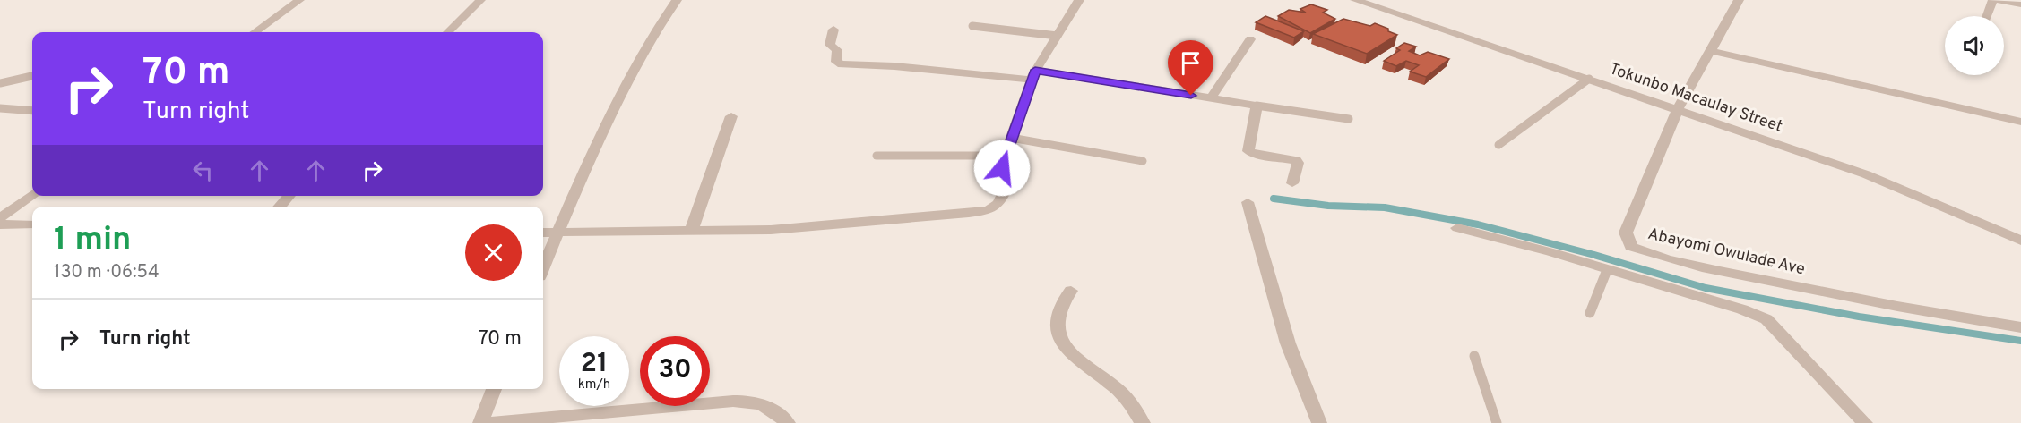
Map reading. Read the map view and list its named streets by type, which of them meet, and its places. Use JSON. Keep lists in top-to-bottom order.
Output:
{
  "streets": {
    "street": ["Tokunbo Macaulay Street", "Abayomi Owulade Ave"]
  },
  "crossings": [
    ["Tokunbo Macaulay Street", "Abayomi Owulade Ave"]
  ],
  "page": {
    "turn": ["70 m", "Turn right"],
    "heading": ["1 min", "130 m · 06:54"],
    "list": [
      {
        "name": "Turn right",
        "value": "70 m"
      }
    ],
    "speed": "21 km/h",
    "limit": "30"
  }
}
